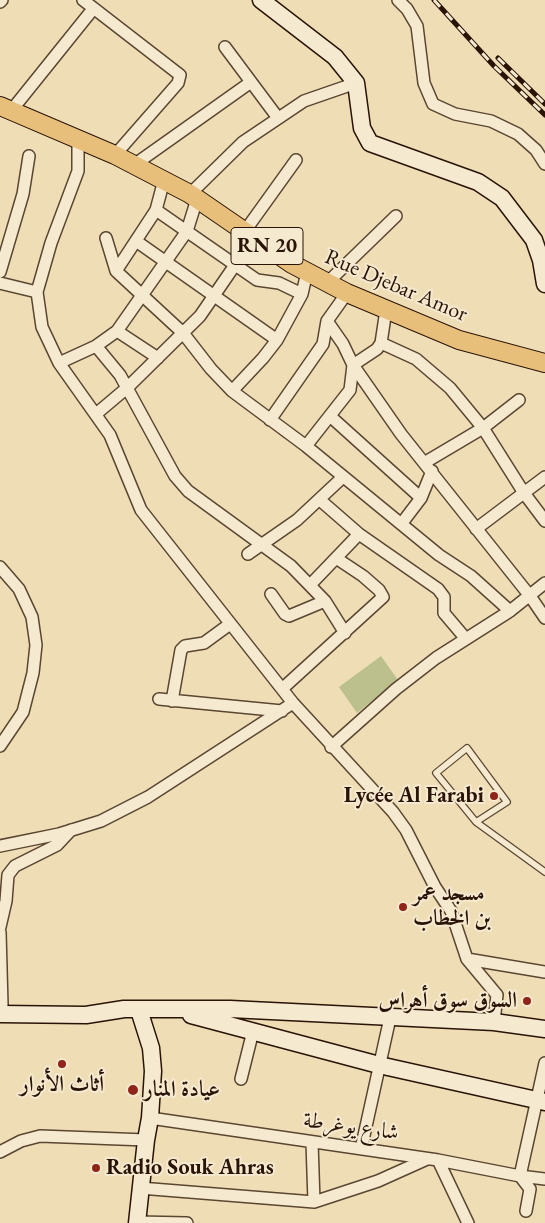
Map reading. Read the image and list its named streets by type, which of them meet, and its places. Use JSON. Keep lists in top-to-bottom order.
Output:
{
  "streets": {
    "main road": ["RN 20", "Rue Djebar Amor"],
    "street": ["شارع يوغرطة"]
  },
  "places": [
    "Lycée Al Farabi",
    "مسجد عمر بن الخطاب",
    "السوق سوق أهراس",
    "أثاث الأنوار",
    "عيادة المنار",
    "Radio Souk Ahras"
  ]
}
